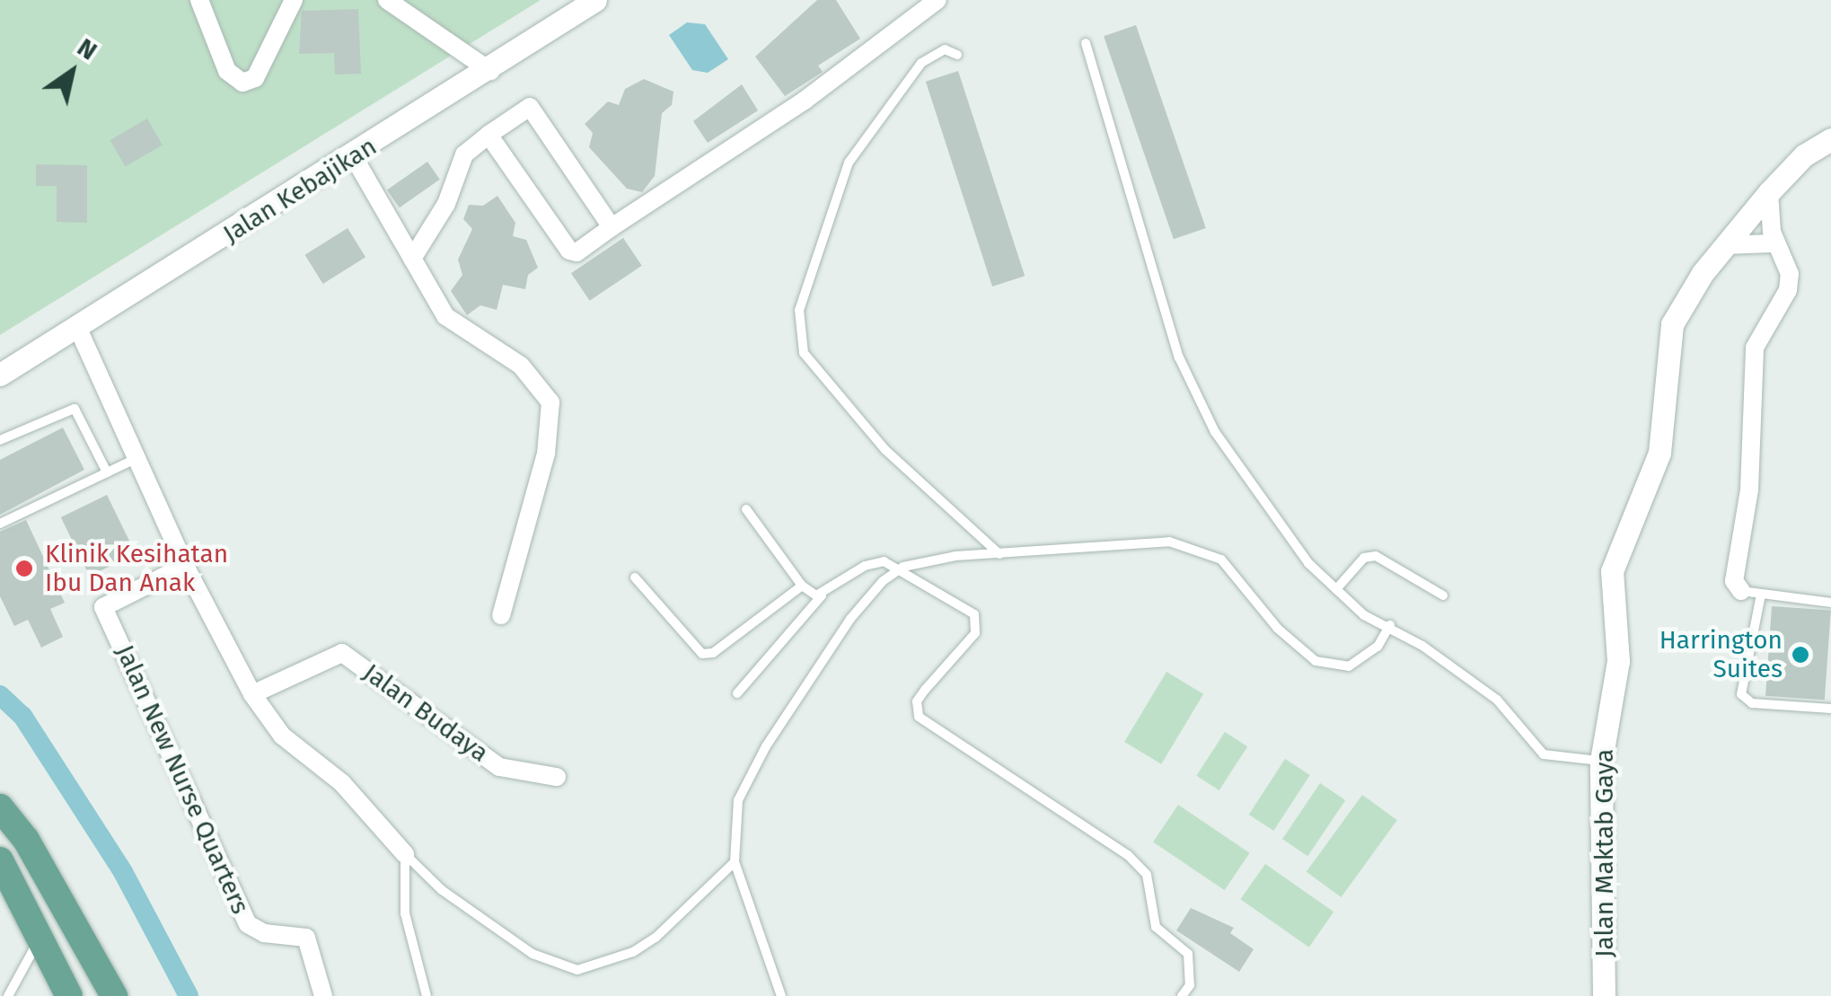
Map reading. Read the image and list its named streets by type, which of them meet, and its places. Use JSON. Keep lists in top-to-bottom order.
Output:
{
  "streets": {
    "street": [
      "Jalan Kebajikan",
      "Jalan Budaya",
      "Jalan New Nurse Quarters",
      "Jalan Maktab Gaya"
    ]
  },
  "places": ["Klinik Kesihatan Ibu Dan Anak", "Harrington Suites"],
  "north": "top right"
}
